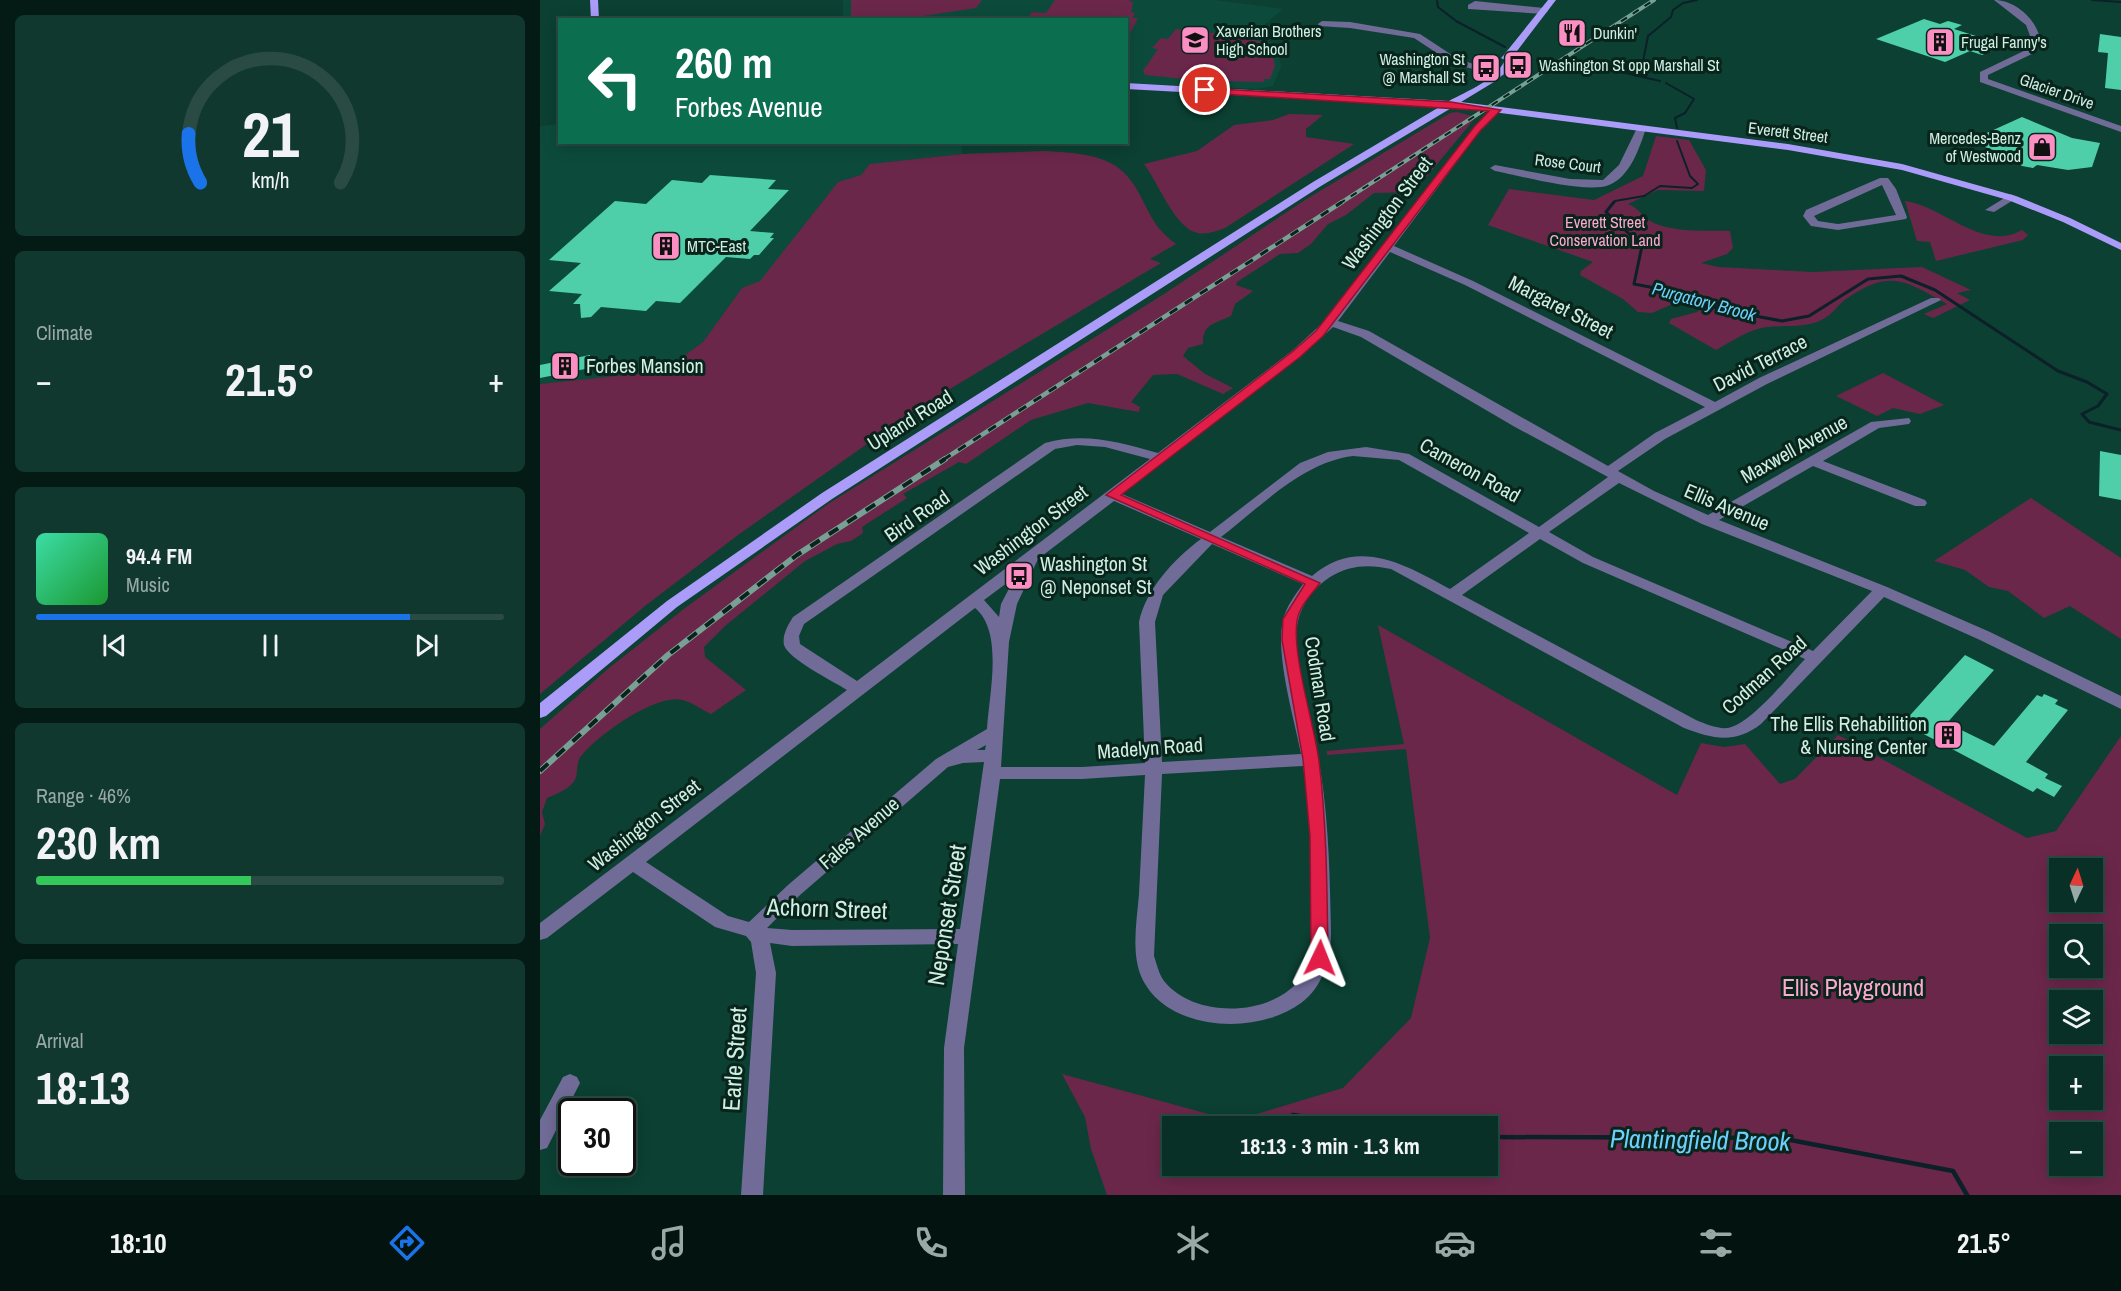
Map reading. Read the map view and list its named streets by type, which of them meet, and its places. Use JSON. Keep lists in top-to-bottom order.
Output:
{
  "streets": {
    "main road": ["Everett Street", "Upland Road"],
    "street": [
      "Glacier Drive",
      "Rose Court",
      "Washington Street",
      "Margaret Street",
      "David Terrace",
      "Maxwell Avenue",
      "Cameron Road",
      "Ellis Avenue",
      "Bird Road",
      "Codman Road",
      "Madelyn Road",
      "Fales Avenue",
      "Achorn Street",
      "Neponset Street",
      "Earle Street"
    ]
  },
  "crossings": [
    ["Everett Street", "Rose Court"],
    ["Everett Street", "Washington Street"],
    ["Everett Street", "Upland Road"],
    ["Washington Street", "Margaret Street"],
    ["Washington Street", "Ellis Avenue"],
    ["Washington Street", "Bird Road"],
    ["Washington Street", "Achorn Street"],
    ["Washington Street", "Neponset Street"],
    ["Margaret Street", "David Terrace"],
    ["David Terrace", "Cameron Road"],
    ["David Terrace", "Ellis Avenue"],
    ["David Terrace", "Codman Road"],
    ["Maxwell Avenue", "Ellis Avenue"],
    ["Cameron Road", "Codman Road"],
    ["Cameron Road", "Madelyn Road"],
    ["Ellis Avenue", "Codman Road"],
    ["Codman Road", "Madelyn Road"],
    ["Madelyn Road", "Fales Avenue"],
    ["Madelyn Road", "Neponset Street"],
    ["Fales Avenue", "Achorn Street"],
    ["Fales Avenue", "Neponset Street"],
    ["Fales Avenue", "Earle Street"],
    ["Achorn Street", "Neponset Street"],
    ["Achorn Street", "Earle Street"]
  ],
  "water": ["Purgatory Brook", "Plantingfield Brook"],
  "parks": ["Everett Street Conservation Land", "Ellis Playground"],
  "places": {
    "restaurant": ["Dunkin'"],
    "school or university": ["Xaverian Brothers High School"],
    "building": [
      "Frugal Fanny's",
      "MTC-East",
      "Forbes Mansion",
      "The Ellis Rehabilition & Nursing Center"
    ],
    "bus stop": ["Washington St opp Marshall St", "Washington St @ Marshall St", "Washington St @ Neponset St"],
    "shop": ["Mercedes-Benz of Westwood"]
  },
  "north": "top",
  "page": {
    "turn": ["260 m", "Forbes Avenue"],
    "tile": [
      "Climate",
      ["Range · 46%", "230 km"],
      ["Arrival", "18:13"]
    ],
    "heat": ["−", "21.5°", "+"],
    "song": ["94.4 FM", "Music"],
    "map_buttons": ["+", "−"],
    "limit": "30",
    "trip": "18:13 · 3 min · 1.3 km",
    "tabs": ["18:10", "21.5°"],
    "gauge": ["21", "km/h"]
  }
}
